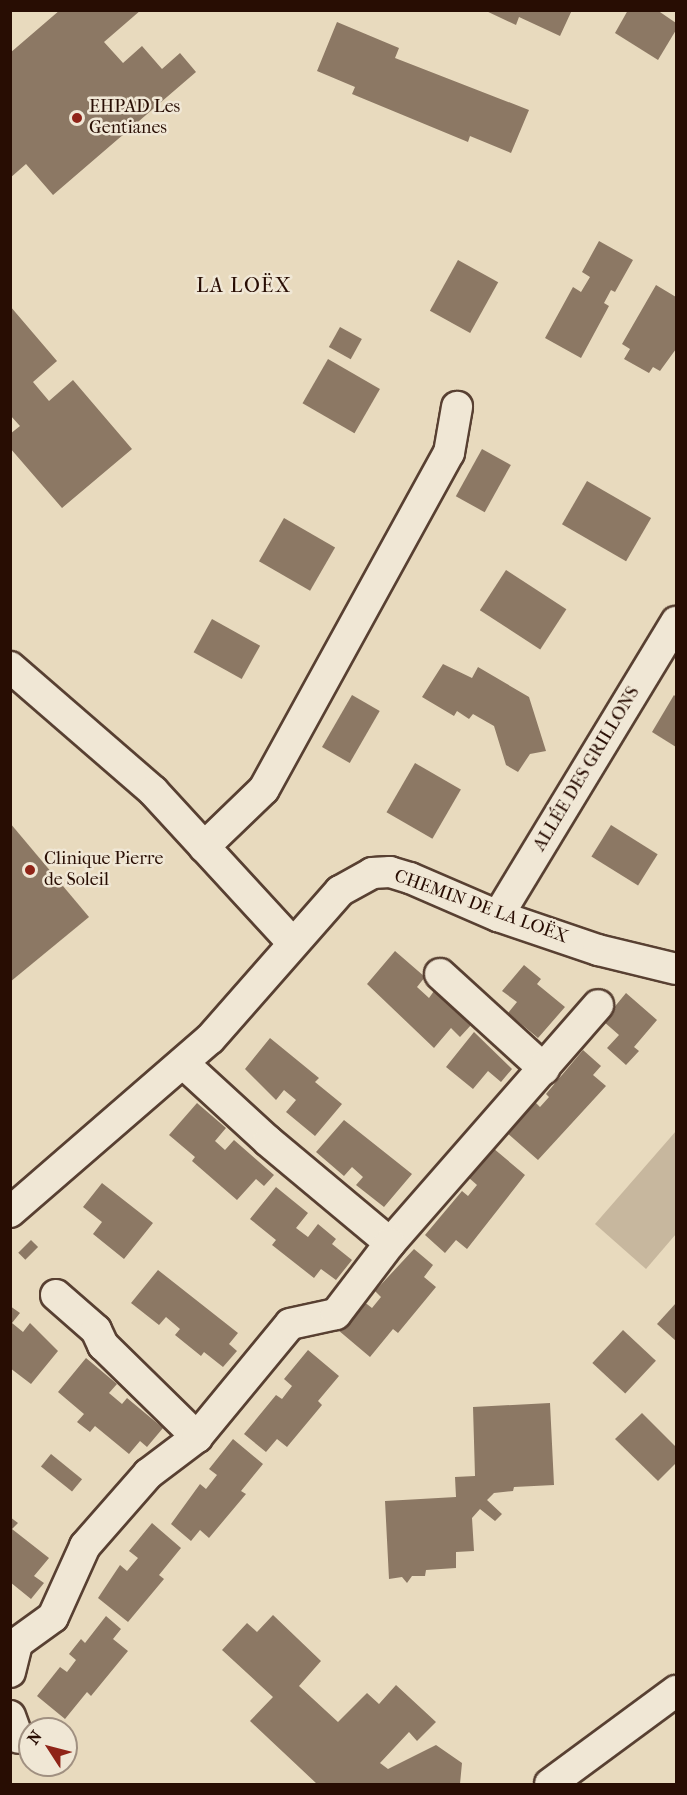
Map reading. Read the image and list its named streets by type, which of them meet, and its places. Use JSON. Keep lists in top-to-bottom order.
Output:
{
  "streets": {
    "street": ["ALLÉE DES GRILLONS", "CHEMIN DE LA LOËX"]
  },
  "crossings": [
    ["ALLÉE DES GRILLONS", "CHEMIN DE LA LOËX"]
  ],
  "districts": ["LA LOËX"],
  "places": ["EHPAD Les Gentianes", "Clinique Pierre de Soleil"],
  "north": "top left"
}
